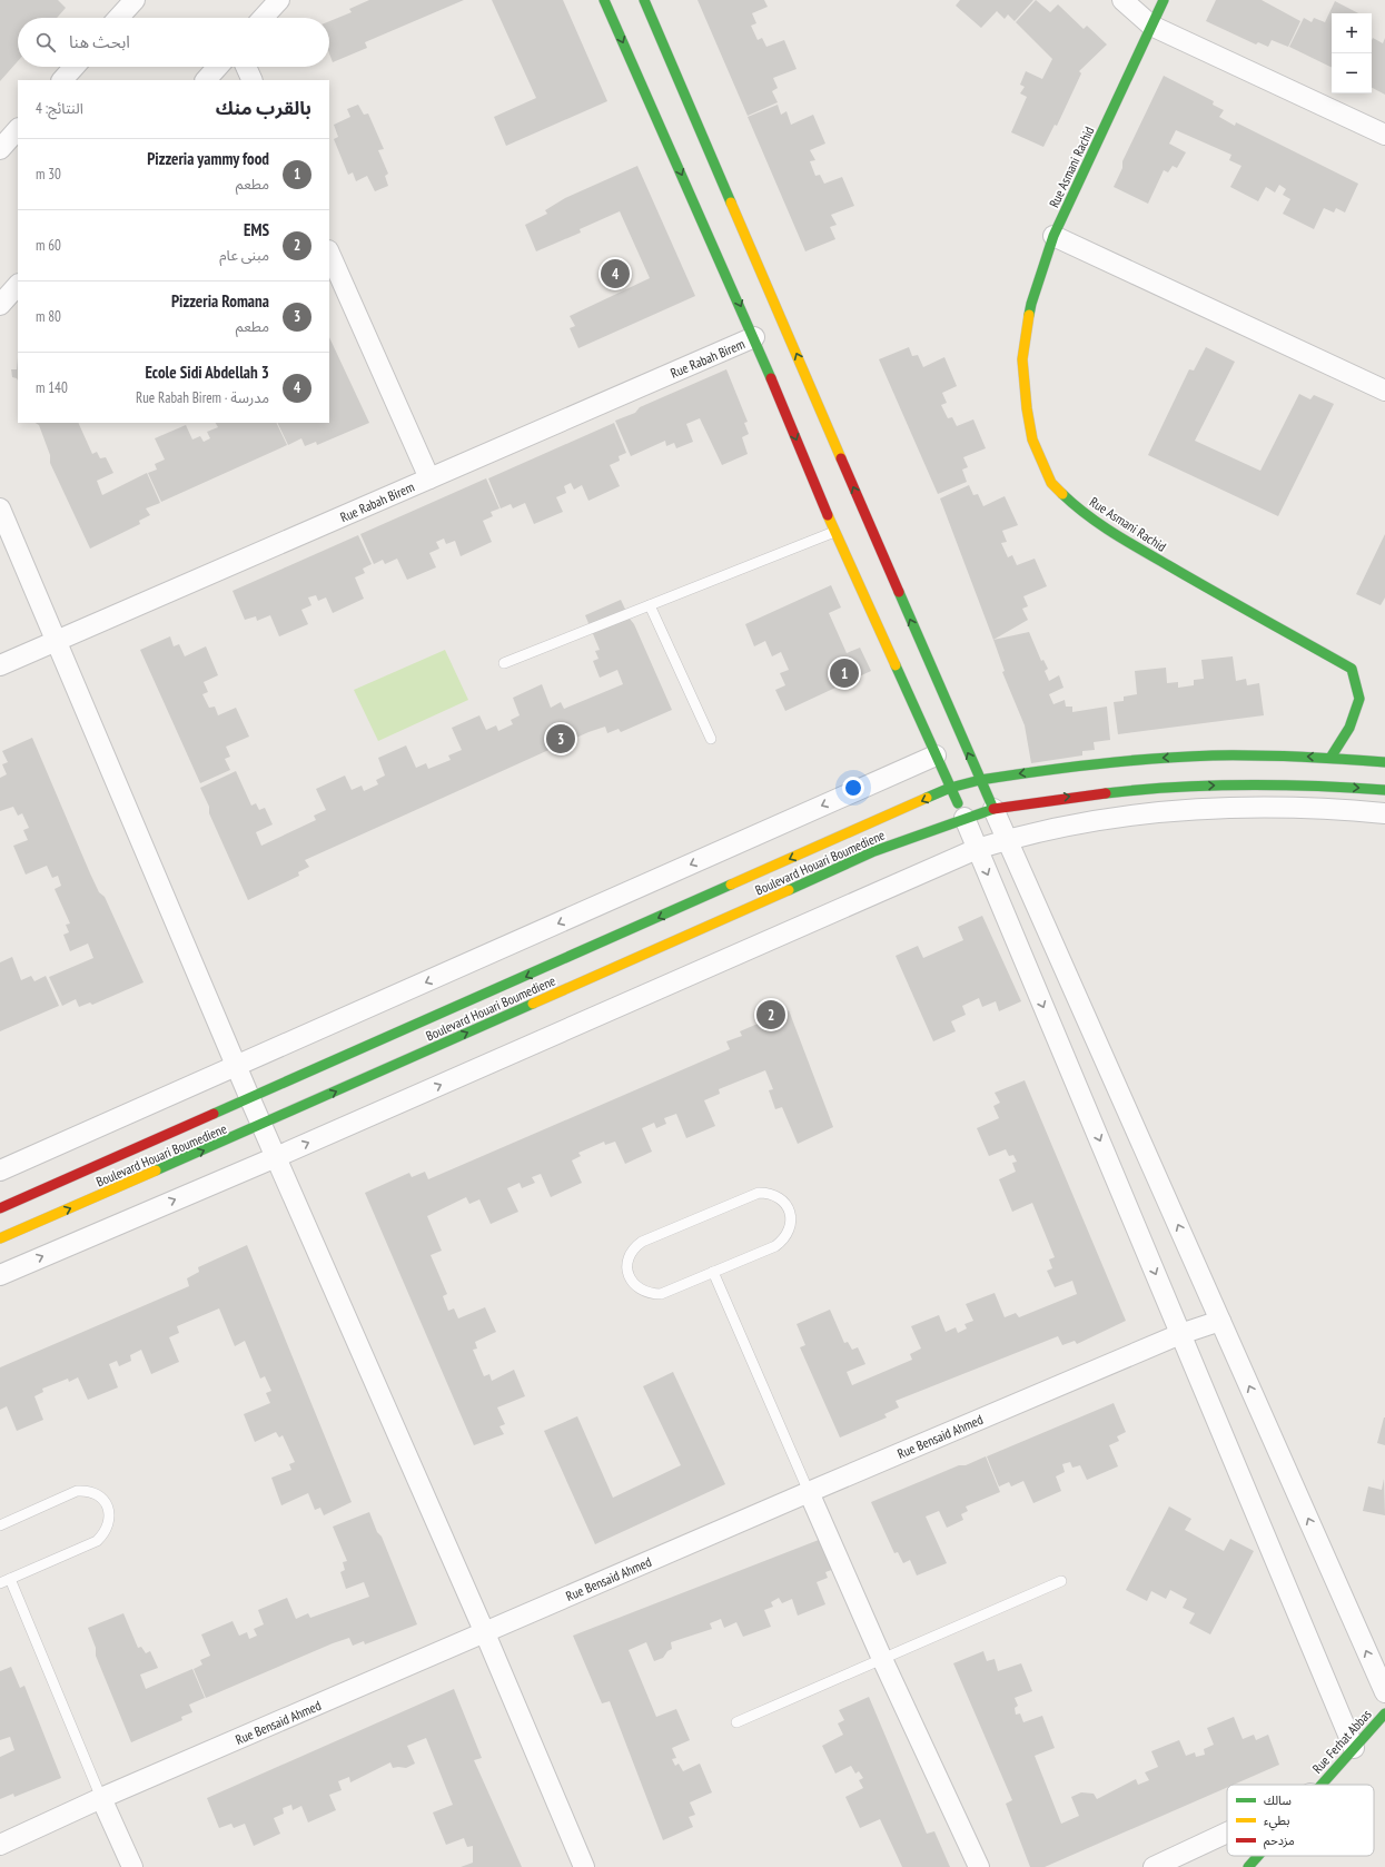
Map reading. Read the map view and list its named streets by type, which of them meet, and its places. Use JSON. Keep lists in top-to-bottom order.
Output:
{
  "streets": {
    "main road": ["Rue Asmani Rachid", "Boulevard Houari Boumediene", "Rue Ferhat Abbas"],
    "street": ["Rue Rabah Birem", "Rue Bensaid Ahmed"]
  },
  "crossings": [
    ["Rue Asmani Rachid", "Boulevard Houari Boumediene"]
  ],
  "legend": ["سالك", "بطيء", "مزدحم"],
  "page": {
    "map_buttons": ["+", "−"],
    "search": "ابحث هنا",
    "heading": ["بالقرب منك", "النتائج: 4"],
    "list": [
      {
        "mark": "1",
        "name": "Pizzeria yammy food",
        "note": "مطعم",
        "value": "30 m"
      },
      {
        "mark": "2",
        "name": "EMS",
        "note": "مبنى عام",
        "value": "60 m"
      },
      {
        "mark": "3",
        "name": "Pizzeria Romana",
        "note": "مطعم",
        "value": "80 m"
      },
      {
        "mark": "4",
        "name": "Ecole Sidi Abdellah 3",
        "note": "مدرسة · Rue Rabah Birem",
        "value": "140 m"
      }
    ],
    "pins": [
      "4",
      "1",
      "3",
      "2"
    ]
  }
}
